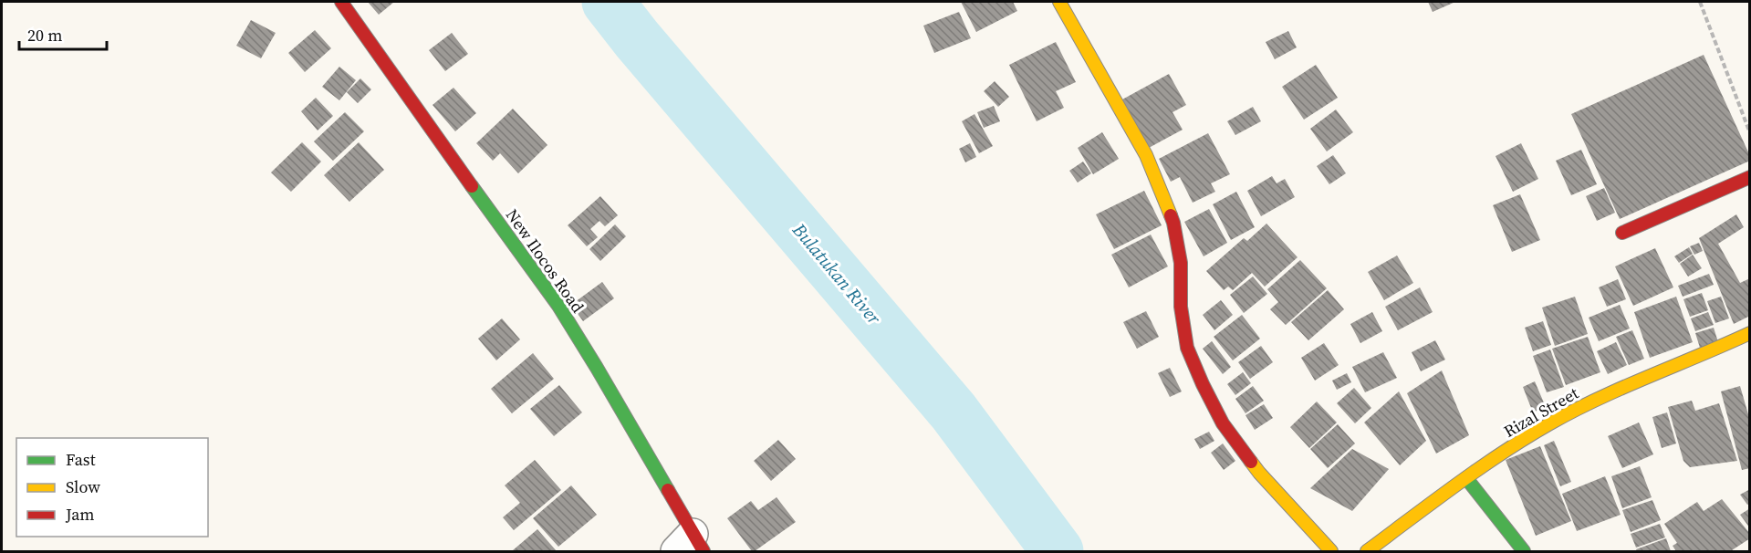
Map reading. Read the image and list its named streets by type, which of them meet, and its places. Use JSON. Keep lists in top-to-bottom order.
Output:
{
  "streets": {
    "street": ["New Ilocos Road", "Rizal Street"]
  },
  "water": ["Bulatukan River"],
  "legend": ["Fast", "Slow", "Jam"],
  "scale_bar": "20 m"
}
